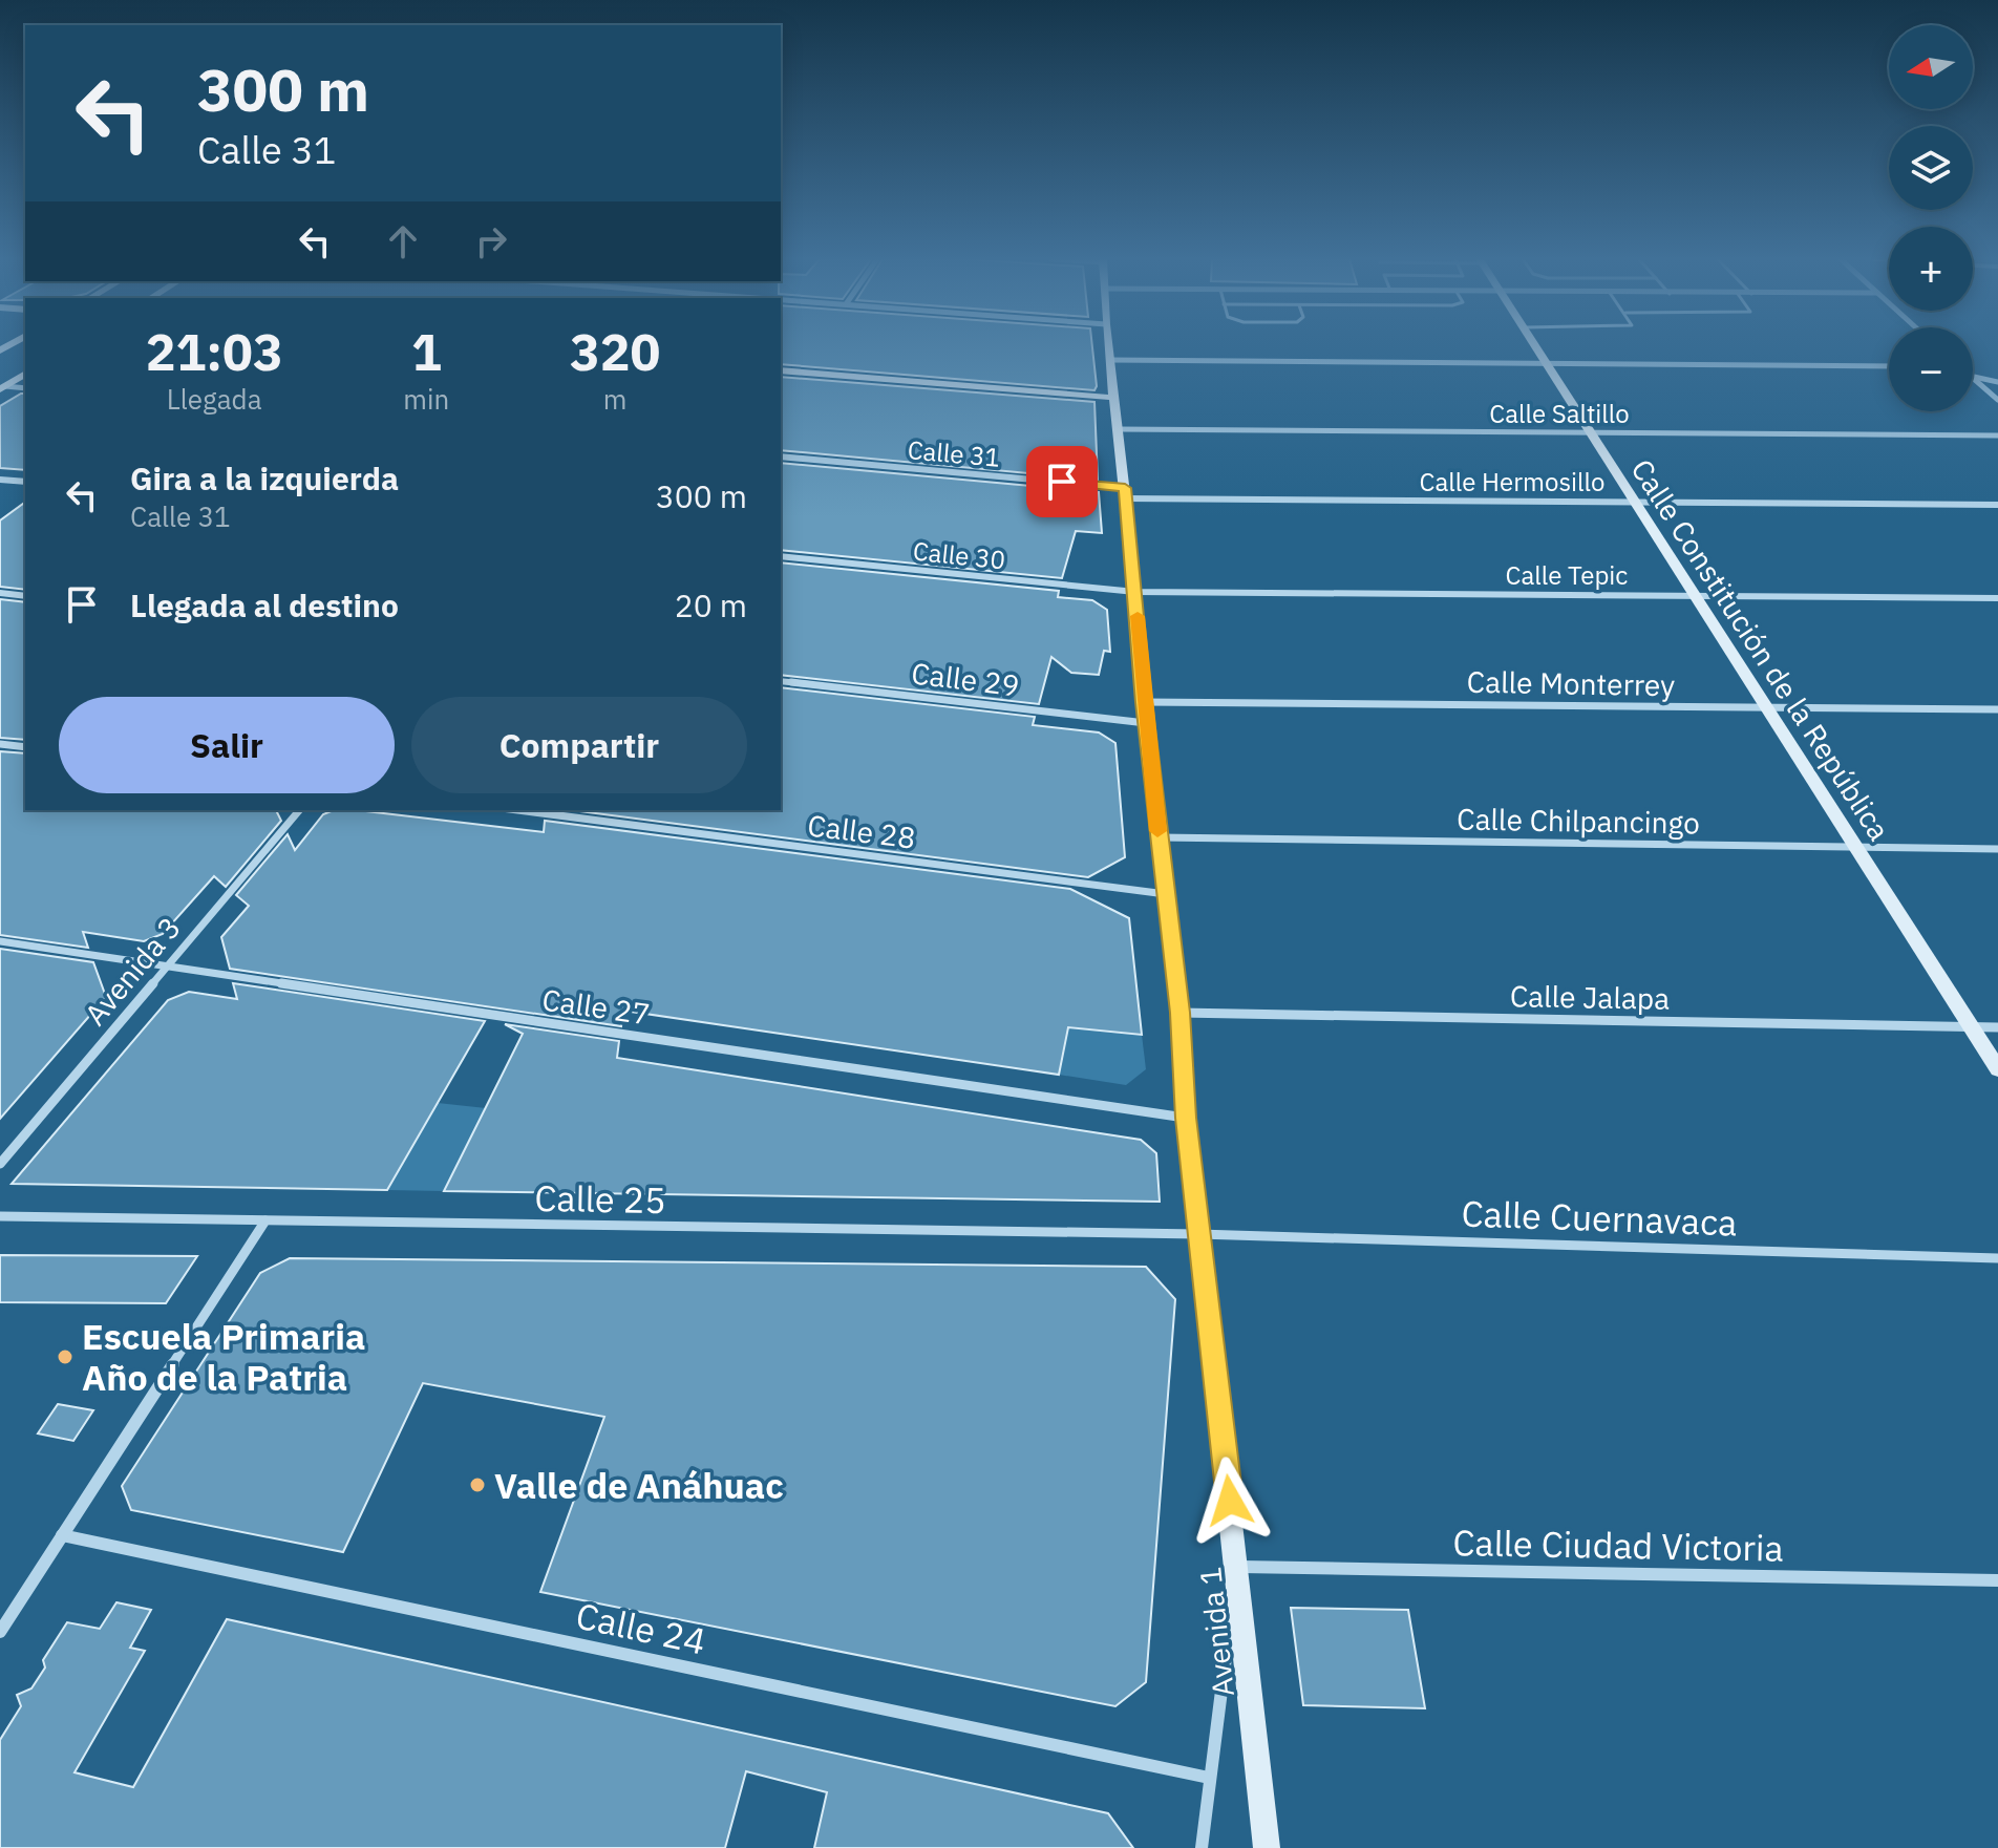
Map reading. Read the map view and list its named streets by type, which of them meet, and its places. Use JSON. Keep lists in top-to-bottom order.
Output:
{
  "streets": {
    "street": [
      "Calle Saltillo",
      "Calle 31",
      "Calle Hermosillo",
      "Calle 30",
      "Calle Tepic",
      "Calle Constitución de la República",
      "Calle 29",
      "Calle Monterrey",
      "Calle Chilpancingo",
      "Calle 28",
      "Avenida 3",
      "Calle Jalapa",
      "Calle 27",
      "Calle 25",
      "Calle Cuernavaca",
      "Calle Ciudad Victoria",
      "Calle 24",
      "Avenida 1"
    ]
  },
  "crossings": [
    ["Calle Saltillo", "Calle Constitución de la República"],
    ["Calle Saltillo", "Avenida 1"],
    ["Calle 31", "Calle Hermosillo"],
    ["Calle 31", "Avenida 1"],
    ["Calle Hermosillo", "Calle Constitución de la República"],
    ["Calle Hermosillo", "Avenida 1"],
    ["Calle 30", "Calle Tepic"],
    ["Calle 30", "Avenida 1"],
    ["Calle Tepic", "Calle Constitución de la República"],
    ["Calle Tepic", "Avenida 1"],
    ["Calle Constitución de la República", "Calle Monterrey"],
    ["Calle Constitución de la República", "Calle Chilpancingo"],
    ["Calle Constitución de la República", "Calle Jalapa"],
    ["Calle 29", "Avenida 1"],
    ["Calle Monterrey", "Avenida 1"],
    ["Calle Chilpancingo", "Avenida 1"],
    ["Calle 28", "Avenida 1"],
    ["Avenida 3", "Calle 27"],
    ["Calle Jalapa", "Avenida 1"],
    ["Calle 27", "Avenida 1"],
    ["Calle 25", "Calle Cuernavaca"],
    ["Calle 25", "Avenida 1"],
    ["Calle Cuernavaca", "Avenida 1"],
    ["Calle Ciudad Victoria", "Avenida 1"]
  ],
  "places": ["Escuela Primaria Año de la Patria", "Valle de Anáhuac"],
  "north": "left",
  "page": {
    "map_buttons": ["+", "−"],
    "turn": ["300 m", "Calle 31"],
    "eta": [
      "21:03",
      "Llegada",
      "1",
      "min",
      "320",
      "m"
    ],
    "list": [
      {
        "name": "Gira a la izquierda",
        "note": "Calle 31",
        "value": "300 m"
      },
      {
        "name": "Llegada al destino",
        "value": "20 m"
      }
    ],
    "buttons": ["Salir", "Compartir"]
  }
}
